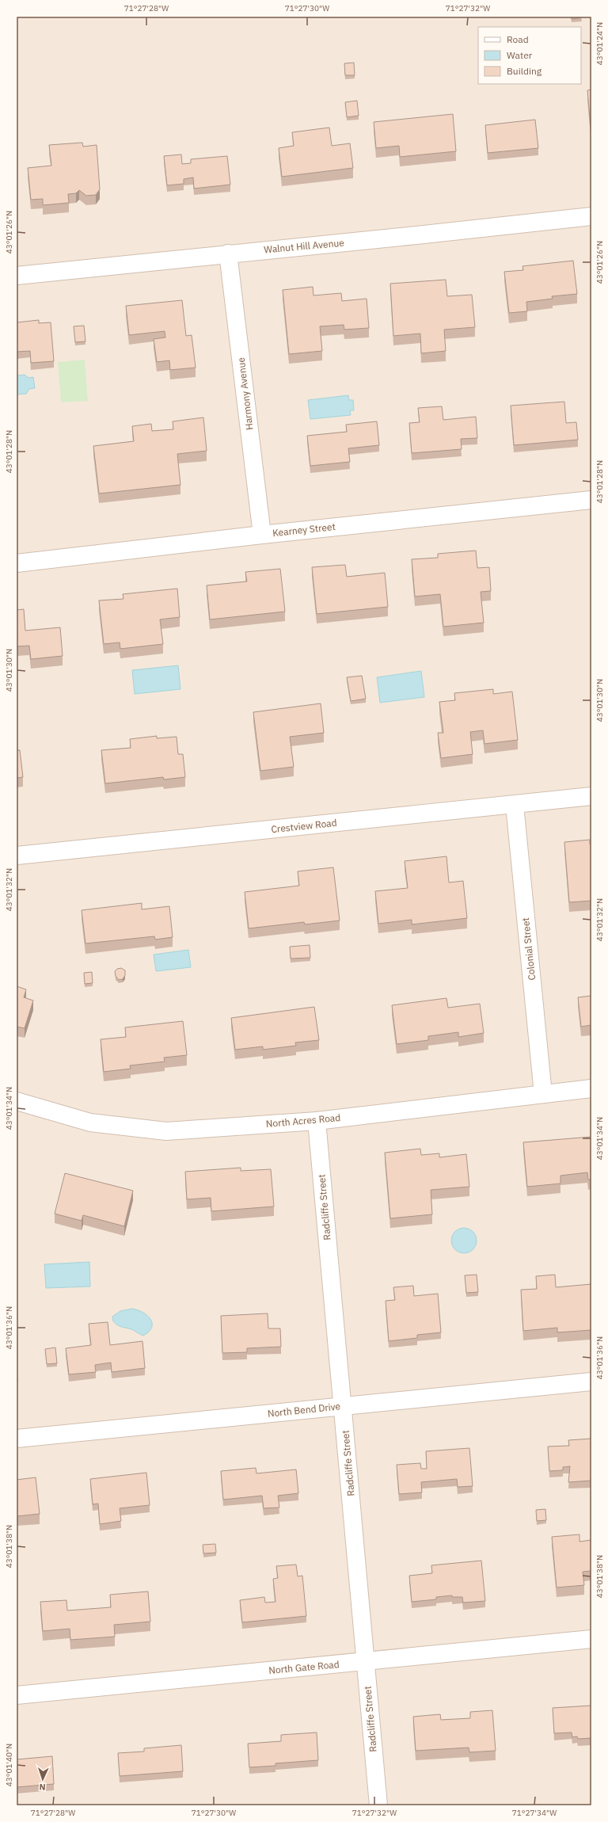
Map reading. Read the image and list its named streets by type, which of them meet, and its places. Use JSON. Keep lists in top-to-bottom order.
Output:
{
  "streets": {
    "street": [
      "Walnut Hill Avenue",
      "Harmony Avenue",
      "Kearney Street",
      "Crestview Road",
      "Colonial Street",
      "North Acres Road",
      "Radcliffe Street",
      "North Bend Drive",
      "North Gate Road"
    ]
  },
  "crossings": [
    ["Walnut Hill Avenue", "Harmony Avenue"],
    ["Harmony Avenue", "Kearney Street"],
    ["Crestview Road", "Colonial Street"],
    ["Colonial Street", "North Acres Road"],
    ["North Acres Road", "Radcliffe Street"],
    ["Radcliffe Street", "North Bend Drive"],
    ["Radcliffe Street", "North Gate Road"]
  ],
  "legend": ["Road", "Water", "Building"],
  "north": "bottom",
  "coordinates": [
    "71°27'28\"W",
    "71°27'30\"W",
    "71°27'32\"W",
    "43°01'24\"N",
    "43°01'26\"N",
    "43°01'28\"N",
    "43°01'30\"N",
    "43°01'32\"N",
    "43°01'34\"N",
    "43°01'36\"N",
    "43°01'38\"N",
    "43°01'40\"N",
    "71°27'34\"W"
  ]
}
